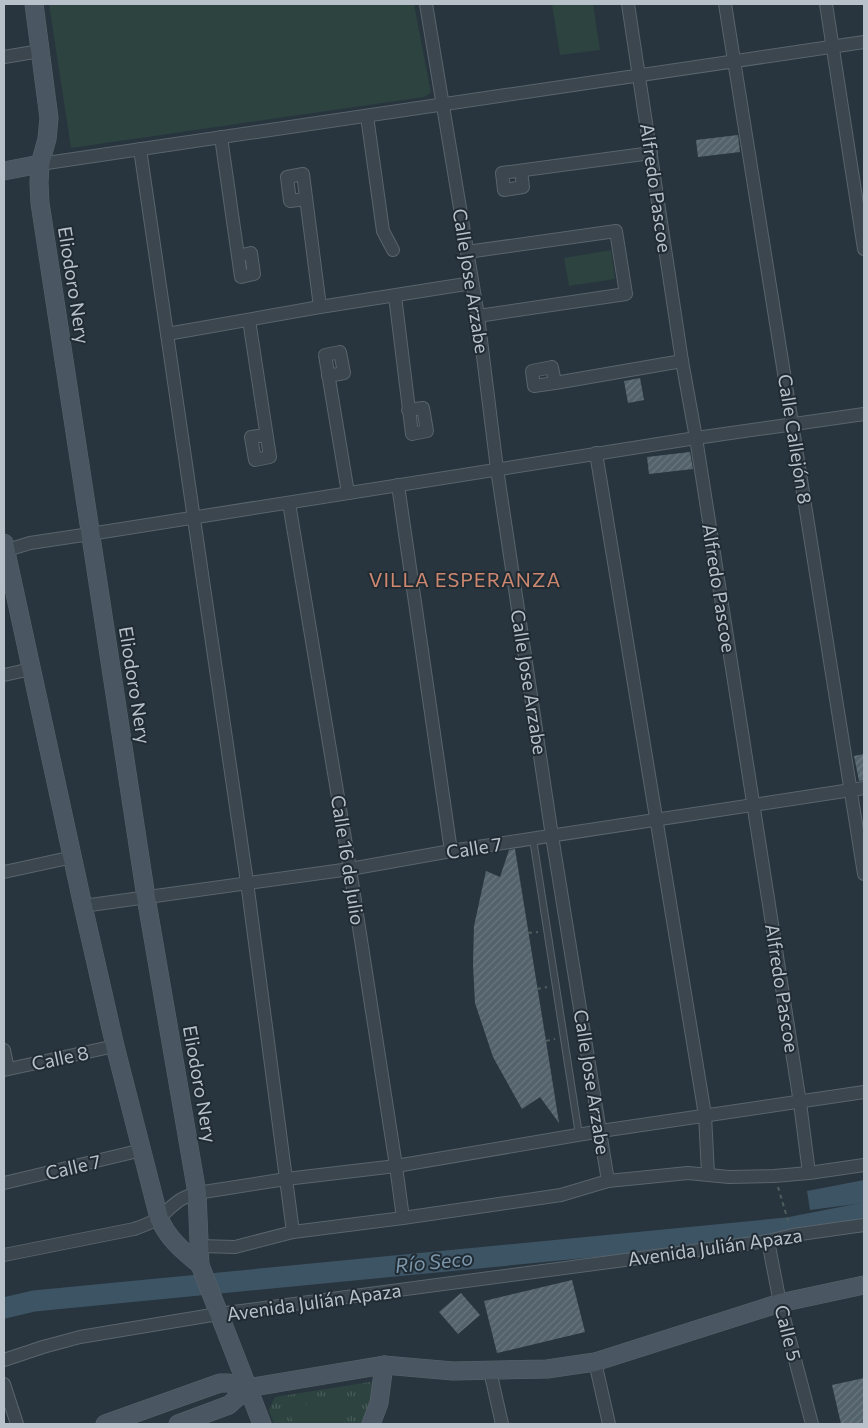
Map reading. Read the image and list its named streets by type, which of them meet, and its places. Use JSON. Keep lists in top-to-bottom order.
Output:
{
  "streets": {
    "street": [
      "Alfredo Pascoe",
      "Calle Jose Arzabe",
      "Eliodoro Nery",
      "Calle Callejón 8",
      "Calle 7",
      "Calle 16 de Julio",
      "Calle 8",
      "Avenida Julián Apaza",
      "Calle 5"
    ]
  },
  "crossings": [
    ["Alfredo Pascoe", "Calle 7"],
    ["Calle Jose Arzabe", "Calle 7"],
    ["Eliodoro Nery", "Calle 7"],
    ["Calle Callejón 8", "Calle 7"],
    ["Calle 7", "Calle 16 de Julio"],
    ["Avenida Julián Apaza", "Calle 5"]
  ],
  "districts": ["VILLA ESPERANZA"],
  "water": ["Río Seco"]
}
